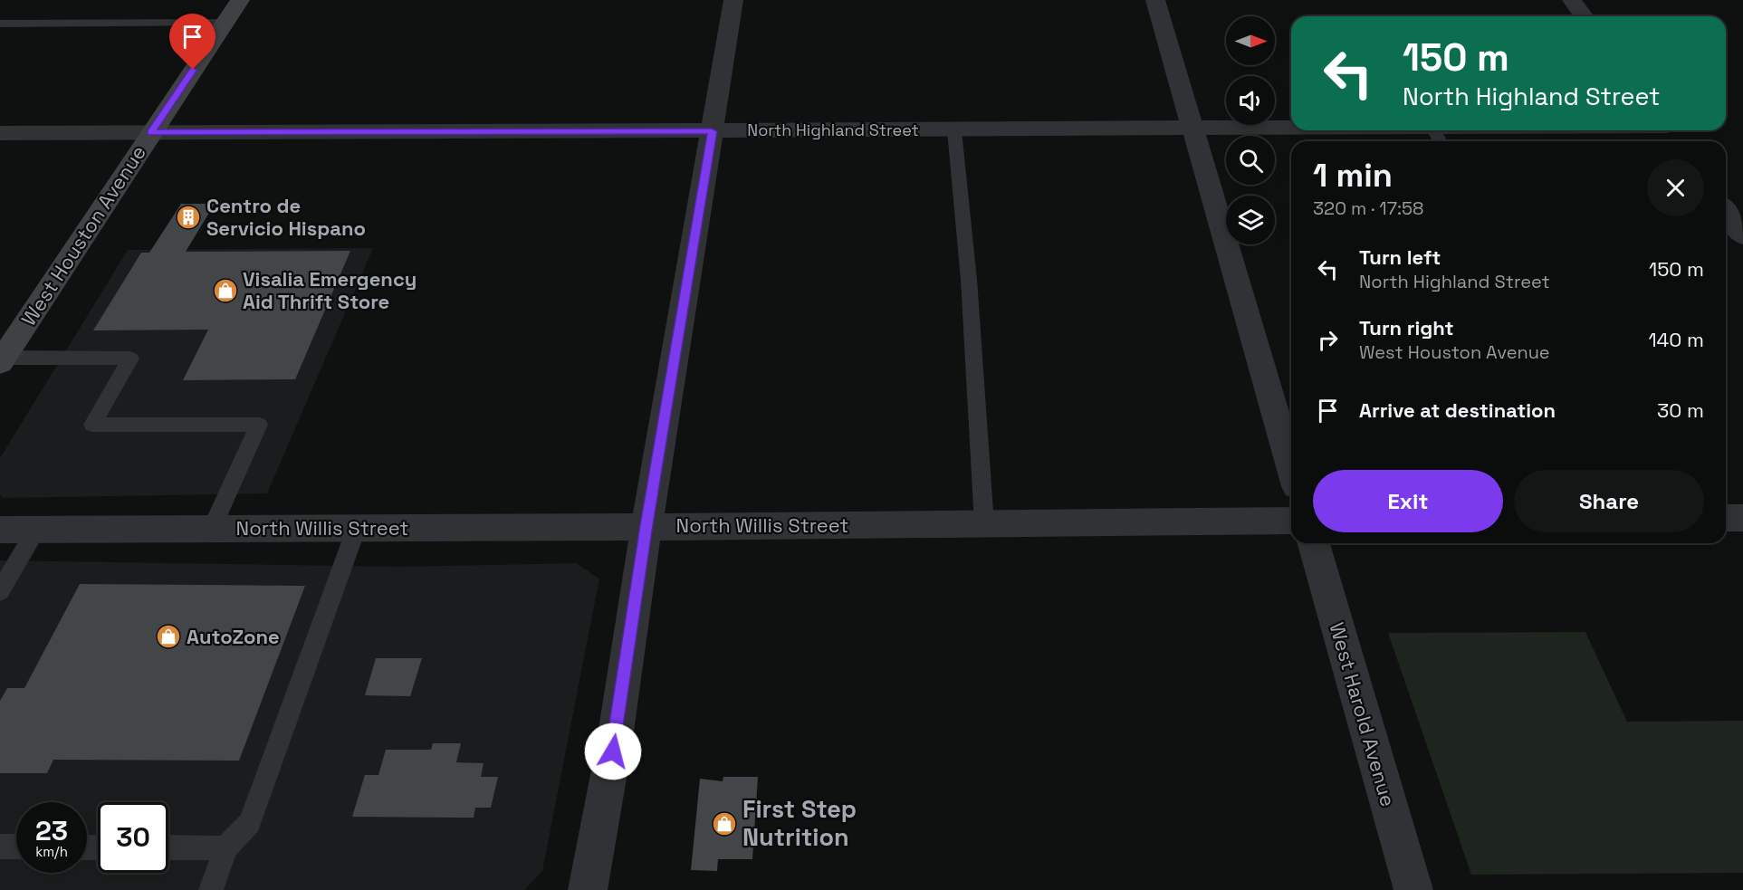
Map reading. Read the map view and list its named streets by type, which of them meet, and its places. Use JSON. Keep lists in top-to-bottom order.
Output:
{
  "streets": {
    "main road": ["West Houston Avenue"],
    "street": ["North Highland Street", "North Willis Street", "West Harold Avenue"]
  },
  "crossings": [
    ["North Highland Street", "West Houston Avenue"]
  ],
  "places": {
    "building": ["Centro de Servicio Hispano"],
    "shop": ["Visalia Emergency Aid Thrift Store", "AutoZone", "First Step Nutrition"]
  },
  "north": "right",
  "page": {
    "turn": ["150 m", "North Highland Street"],
    "heading": ["1 min", "320 m · 17:58"],
    "list": [
      {
        "name": "Turn left",
        "note": "North Highland Street",
        "value": "150 m"
      },
      {
        "name": "Turn right",
        "note": "West Houston Avenue",
        "value": "140 m"
      },
      {
        "name": "Arrive at destination",
        "value": "30 m"
      }
    ],
    "buttons": ["Exit", "Share"],
    "speed": "23 km/h",
    "limit": "30"
  }
}
